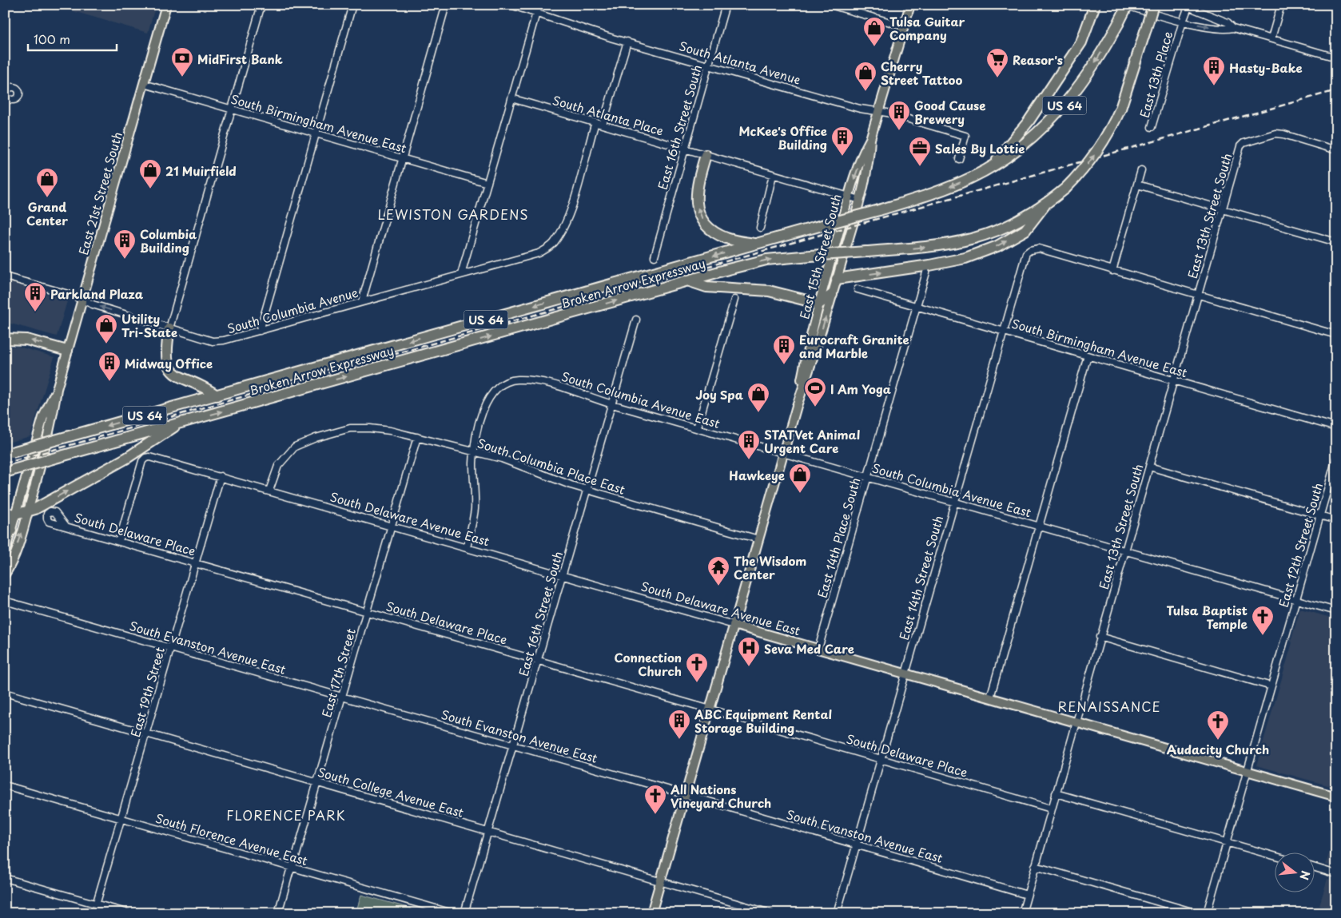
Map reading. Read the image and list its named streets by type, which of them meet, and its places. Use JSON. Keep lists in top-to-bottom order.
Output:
{
  "streets": {
    "highway": ["US 64", "Broken Arrow Expressway"],
    "main road": ["East 21st Street South", "East 15th Street South", "South Delaware Avenue East"],
    "street": [
      "South Atlanta Avenue",
      "East 13th Place",
      "South Atlanta Place",
      "South Birmingham Avenue East",
      "East 16th Street South",
      "East 13th Street South",
      "South Columbia Avenue",
      "South Columbia Avenue East",
      "South Columbia Place East",
      "South Delaware Place",
      "East 14th Place South",
      "East 12th Street South",
      "East 14th Street South",
      "South Evanston Avenue East",
      "East 17th Street",
      "East 19th Street",
      "South College Avenue East",
      "South Florence Avenue East"
    ]
  },
  "crossings": [
    ["South Atlanta Avenue", "East 16th Street South"],
    ["South Atlanta Avenue", "East 15th Street South"],
    ["South Atlanta Place", "East 16th Street South"],
    ["South Atlanta Place", "East 15th Street South"],
    ["South Atlanta Place", "South Columbia Avenue"],
    ["South Birmingham Avenue East", "East 21st Street South"],
    ["South Birmingham Avenue East", "East 13th Street South"],
    ["South Birmingham Avenue East", "East 14th Place South"],
    ["South Birmingham Avenue East", "East 14th Street South"],
    ["East 16th Street South", "South Columbia Avenue East"],
    ["East 16th Street South", "South Columbia Place East"],
    ["East 16th Street South", "South Delaware Avenue East"],
    ["East 16th Street South", "South Delaware Place"],
    ["East 16th Street South", "South Evanston Avenue East"],
    ["East 16th Street South", "South College Avenue East"],
    ["East 21st Street South", "South Columbia Avenue"],
    ["East 13th Street South", "South Columbia Avenue East"],
    ["East 13th Street South", "South Delaware Avenue East"],
    ["East 13th Street South", "South Delaware Place"],
    ["East 13th Street South", "South Evanston Avenue East"],
    ["East 15th Street South", "South Columbia Avenue East"],
    ["East 15th Street South", "South Columbia Place East"],
    ["East 15th Street South", "South Delaware Avenue East"],
    ["East 15th Street South", "South Delaware Place"],
    ["East 15th Street South", "South Evanston Avenue East"],
    ["East 15th Street South", "South College Avenue East"],
    ["South Columbia Avenue East", "South Columbia Place East"],
    ["South Columbia Avenue East", "East 14th Place South"],
    ["South Columbia Avenue East", "East 12th Street South"],
    ["South Columbia Avenue East", "East 14th Street South"],
    ["South Columbia Place East", "South Delaware Avenue East"],
    ["South Columbia Place East", "East 17th Street"],
    ["South Delaware Avenue East", "South Delaware Place"],
    ["South Delaware Avenue East", "East 14th Place South"],
    ["South Delaware Avenue East", "East 12th Street South"],
    ["South Delaware Avenue East", "East 14th Street South"],
    ["South Delaware Avenue East", "East 17th Street"],
    ["South Delaware Avenue East", "East 19th Street"],
    ["South Delaware Place", "East 14th Street South"],
    ["South Delaware Place", "East 17th Street"],
    ["South Delaware Place", "East 19th Street"],
    ["East 14th Street South", "South Evanston Avenue East"],
    ["South Evanston Avenue East", "East 17th Street"],
    ["South Evanston Avenue East", "East 19th Street"],
    ["East 17th Street", "South College Avenue East"],
    ["East 17th Street", "South Florence Avenue East"],
    ["East 19th Street", "South College Avenue East"],
    ["East 19th Street", "South Florence Avenue East"]
  ],
  "districts": ["LEWISTON GARDENS", "RENAISSANCE", "FLORENCE PARK"],
  "places": {
    "shop": [
      "Tulsa Guitar Company",
      "Cherry Street Tattoo",
      "21 Muirfield",
      "Grand Center",
      "Utility Tri-State",
      "Joy Spa",
      "Hawkeye"
    ],
    "bank": ["MidFirst Bank"],
    "supermarket": ["Reasor's"],
    "building": [
      "Hasty-Bake",
      "Good Cause Brewery",
      "McKee's Office Building",
      "Columbia Building",
      "Parkland Plaza",
      "Eurocraft Granite and Marble",
      "Midway Office",
      "STATVet Animal Urgent Care",
      "ABC Equipment Rental Storage Building"
    ],
    "office": ["Sales By Lottie"],
    "sports": ["I Am Yoga"],
    "temple": ["The Wisdom Center"],
    "church": [
      "Tulsa Baptist Temple",
      "Connection Church",
      "Audacity Church",
      "All Nations Vineyard Church"
    ],
    "hospital": ["Seva Med Care"]
  },
  "scale_bar": "100 m",
  "north": "right"
}
